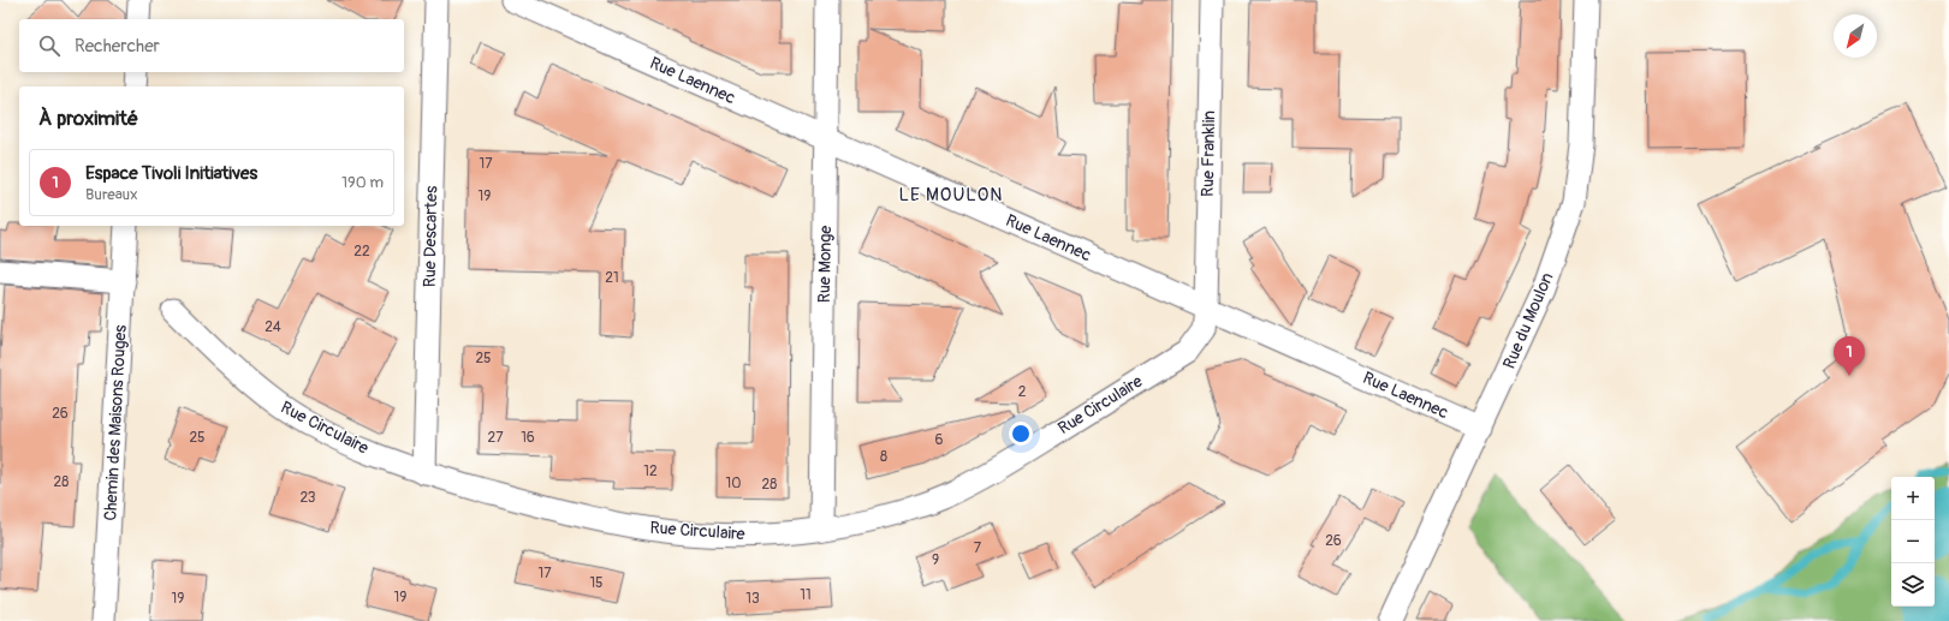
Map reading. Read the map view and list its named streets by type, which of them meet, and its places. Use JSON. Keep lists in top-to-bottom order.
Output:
{
  "streets": {
    "street": [
      "Rue Laennec",
      "Rue Franklin",
      "Rue Descartes",
      "Rue Monge",
      "Rue du Moulon",
      "Rue Circulaire",
      "Chemin des Maisons Rouges"
    ]
  },
  "crossings": [
    ["Rue Laennec", "Rue Franklin"],
    ["Rue Laennec", "Rue Monge"],
    ["Rue Laennec", "Rue du Moulon"],
    ["Rue Laennec", "Rue Circulaire"],
    ["Rue Franklin", "Rue Circulaire"],
    ["Rue Descartes", "Rue Circulaire"],
    ["Rue Monge", "Rue Circulaire"]
  ],
  "districts": ["LE MOULON"],
  "house_numbers": [
    "17",
    "19",
    "22",
    "21",
    "24",
    "25",
    "2",
    "26",
    "25",
    "27",
    "16",
    "6",
    "8",
    "12",
    "28",
    "10",
    "28",
    "23",
    "26",
    "7",
    "9",
    "17",
    "15",
    "11",
    "19",
    "19",
    "13"
  ],
  "north": "bottom left",
  "page": {
    "search": "Rechercher",
    "heading": "À proximité",
    "list": [
      {
        "mark": "1",
        "name": "Espace Tivoli Initiatives",
        "note": "Bureaux",
        "value": "190 m"
      }
    ],
    "pins": "1",
    "map_buttons": ["+", "−"]
  }
}
